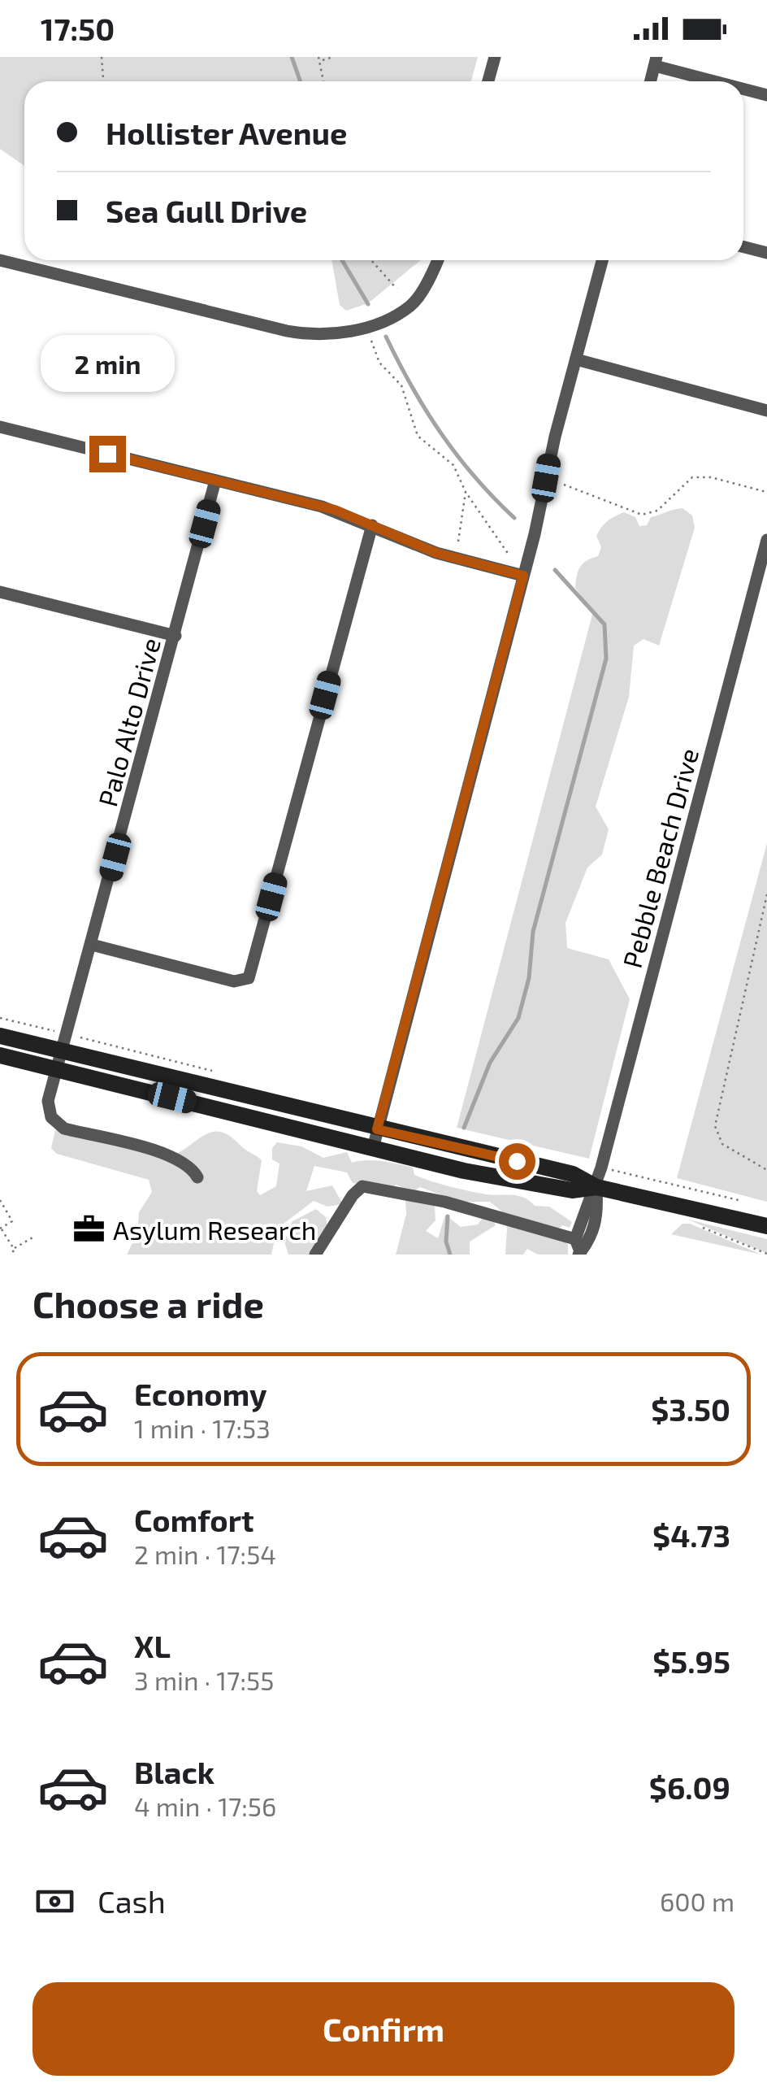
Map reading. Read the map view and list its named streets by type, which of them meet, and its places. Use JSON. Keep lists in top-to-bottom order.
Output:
{
  "streets": {
    "street": ["Palo Alto Drive", "Pebble Beach Drive"]
  },
  "places": {
    "office": ["Asylum Research"]
  },
  "page": {
    "status": "17:50",
    "banner": ["Hollister Avenue", "Sea Gull Drive"],
    "bubble": "2 min",
    "heading": "Choose a ride",
    "list": [
      {
        "name": "Economy",
        "note": "1 min · 17:53",
        "value": "$3.50"
      },
      {
        "name": "Comfort",
        "note": "2 min · 17:54",
        "value": "$4.73"
      },
      {
        "name": "XL",
        "note": "3 min · 17:55",
        "value": "$5.95"
      },
      {
        "name": "Black",
        "note": "4 min · 17:56",
        "value": "$6.09"
      }
    ],
    "pay": ["Cash", "600 m"],
    "buttons": "Confirm"
  }
}
